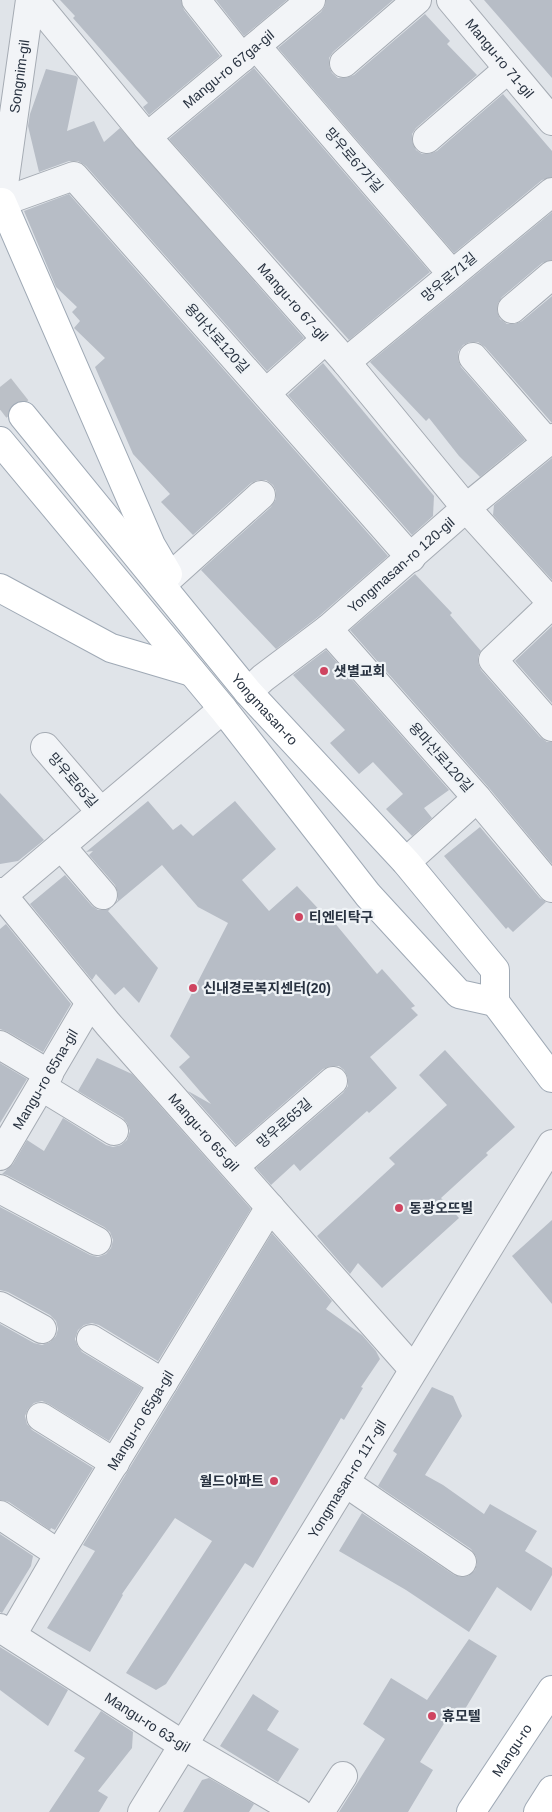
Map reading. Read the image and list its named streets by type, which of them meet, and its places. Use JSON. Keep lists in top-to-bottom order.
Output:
{
  "streets": {
    "main road": ["Yongmasan-ro", "Mangu-ro"],
    "street": [
      "Mangu-ro 71-gil",
      "Mangu-ro 67ga-gil",
      "Songnim-gil",
      "망우로67가길",
      "망우로71길",
      "Mangu-ro 67-gil",
      "용마산로120길",
      "Yongmasan-ro 120-gil",
      "망우로65길",
      "Mangu-ro 65na-gil",
      "Mangu-ro 65-gil",
      "Mangu-ro 65ga-gil",
      "Yongmasan-ro 117-gil",
      "Mangu-ro 63-gil"
    ]
  },
  "crossings": [
    ["Mangu-ro 67ga-gil", "망우로67가길"],
    ["Mangu-ro 67ga-gil", "Mangu-ro 67-gil"],
    ["Songnim-gil", "용마산로120길"],
    ["망우로67가길", "망우로71길"],
    ["망우로71길", "Mangu-ro 67-gil"],
    ["Mangu-ro 67-gil", "Yongmasan-ro 120-gil"],
    ["용마산로120길", "Yongmasan-ro 120-gil"],
    ["Yongmasan-ro 120-gil", "Yongmasan-ro"],
    ["망우로65길", "Mangu-ro 65-gil"],
    ["Mangu-ro 65na-gil", "Mangu-ro 65-gil"],
    ["Mangu-ro 65-gil", "Mangu-ro 65ga-gil"],
    ["Mangu-ro 65-gil", "Yongmasan-ro 117-gil"],
    ["Mangu-ro 65ga-gil", "Mangu-ro 63-gil"],
    ["Yongmasan-ro 117-gil", "Mangu-ro 63-gil"]
  ],
  "places": [
    "샛별교회",
    "티엔티탁구",
    "신내경로복지센터(20)",
    "동광오뜨빌",
    "월드아파트",
    "휴모텔"
  ]
}
